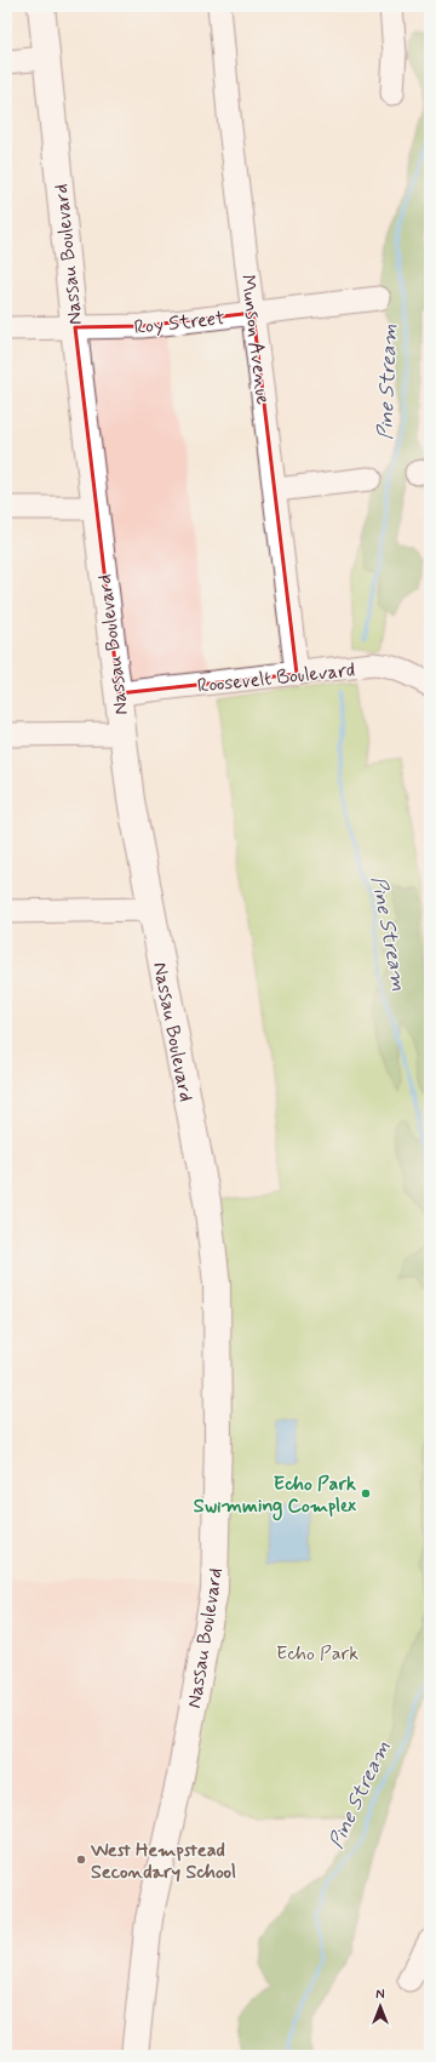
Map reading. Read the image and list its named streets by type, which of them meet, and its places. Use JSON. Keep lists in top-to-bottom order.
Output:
{
  "streets": {
    "main road": ["Nassau Boulevard"],
    "street": ["Roy Street", "Munson Avenue", "Roosevelt Boulevard"]
  },
  "crossings": [
    ["Nassau Boulevard", "Roy Street"],
    ["Nassau Boulevard", "Roosevelt Boulevard"],
    ["Roy Street", "Munson Avenue"],
    ["Munson Avenue", "Roosevelt Boulevard"]
  ],
  "water": ["Pine Stream"],
  "parks": ["Echo Park"],
  "places": ["Echo Park Swimming Complex", "West Hempstead Secondary School"],
  "north": "top"
}
